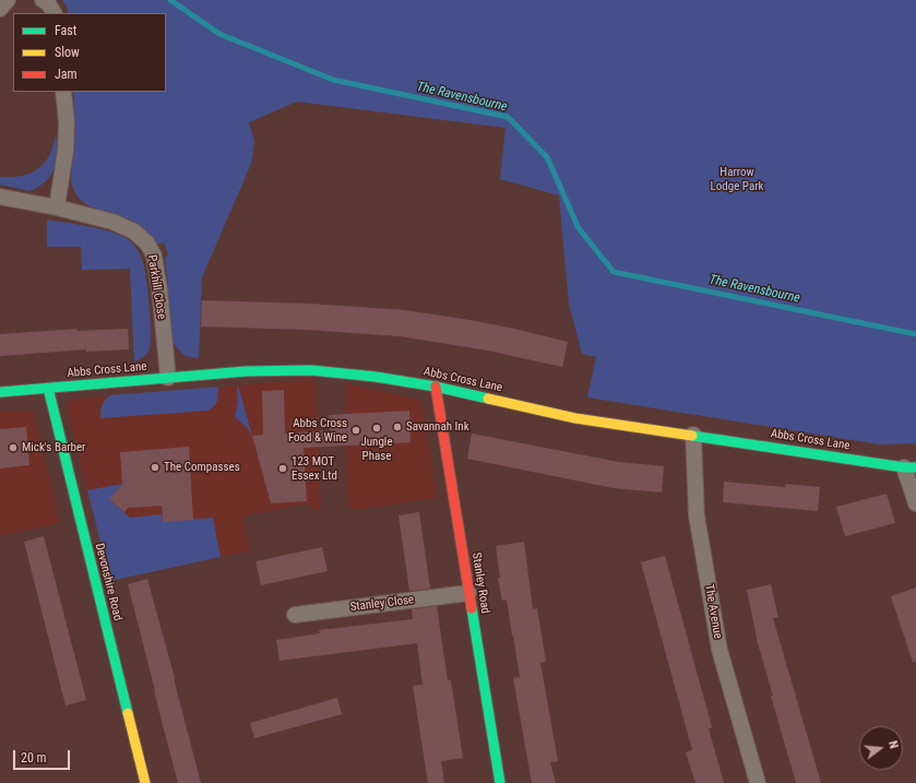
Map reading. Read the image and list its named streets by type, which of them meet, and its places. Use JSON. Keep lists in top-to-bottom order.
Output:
{
  "streets": {
    "street": [
      "Parkhill Close",
      "Abbs Cross Lane",
      "Devonshire Road",
      "Stanley Road",
      "Stanley Close",
      "The Avenue"
    ]
  },
  "crossings": [
    ["Parkhill Close", "Abbs Cross Lane"],
    ["Abbs Cross Lane", "Devonshire Road"],
    ["Abbs Cross Lane", "Stanley Road"],
    ["Abbs Cross Lane", "The Avenue"],
    ["Stanley Road", "Stanley Close"]
  ],
  "water": ["The Ravensbourne"],
  "parks": ["Harrow Lodge Park"],
  "places": [
    "Savannah Ink",
    "Jungle Phase",
    "Abbs Cross Food & Wine",
    "Mick's Barber",
    "The Compasses",
    "123 MOT Essex Ltd"
  ],
  "legend": ["Fast", "Slow", "Jam"],
  "scale_bar": "20 m",
  "north": "right"
}
